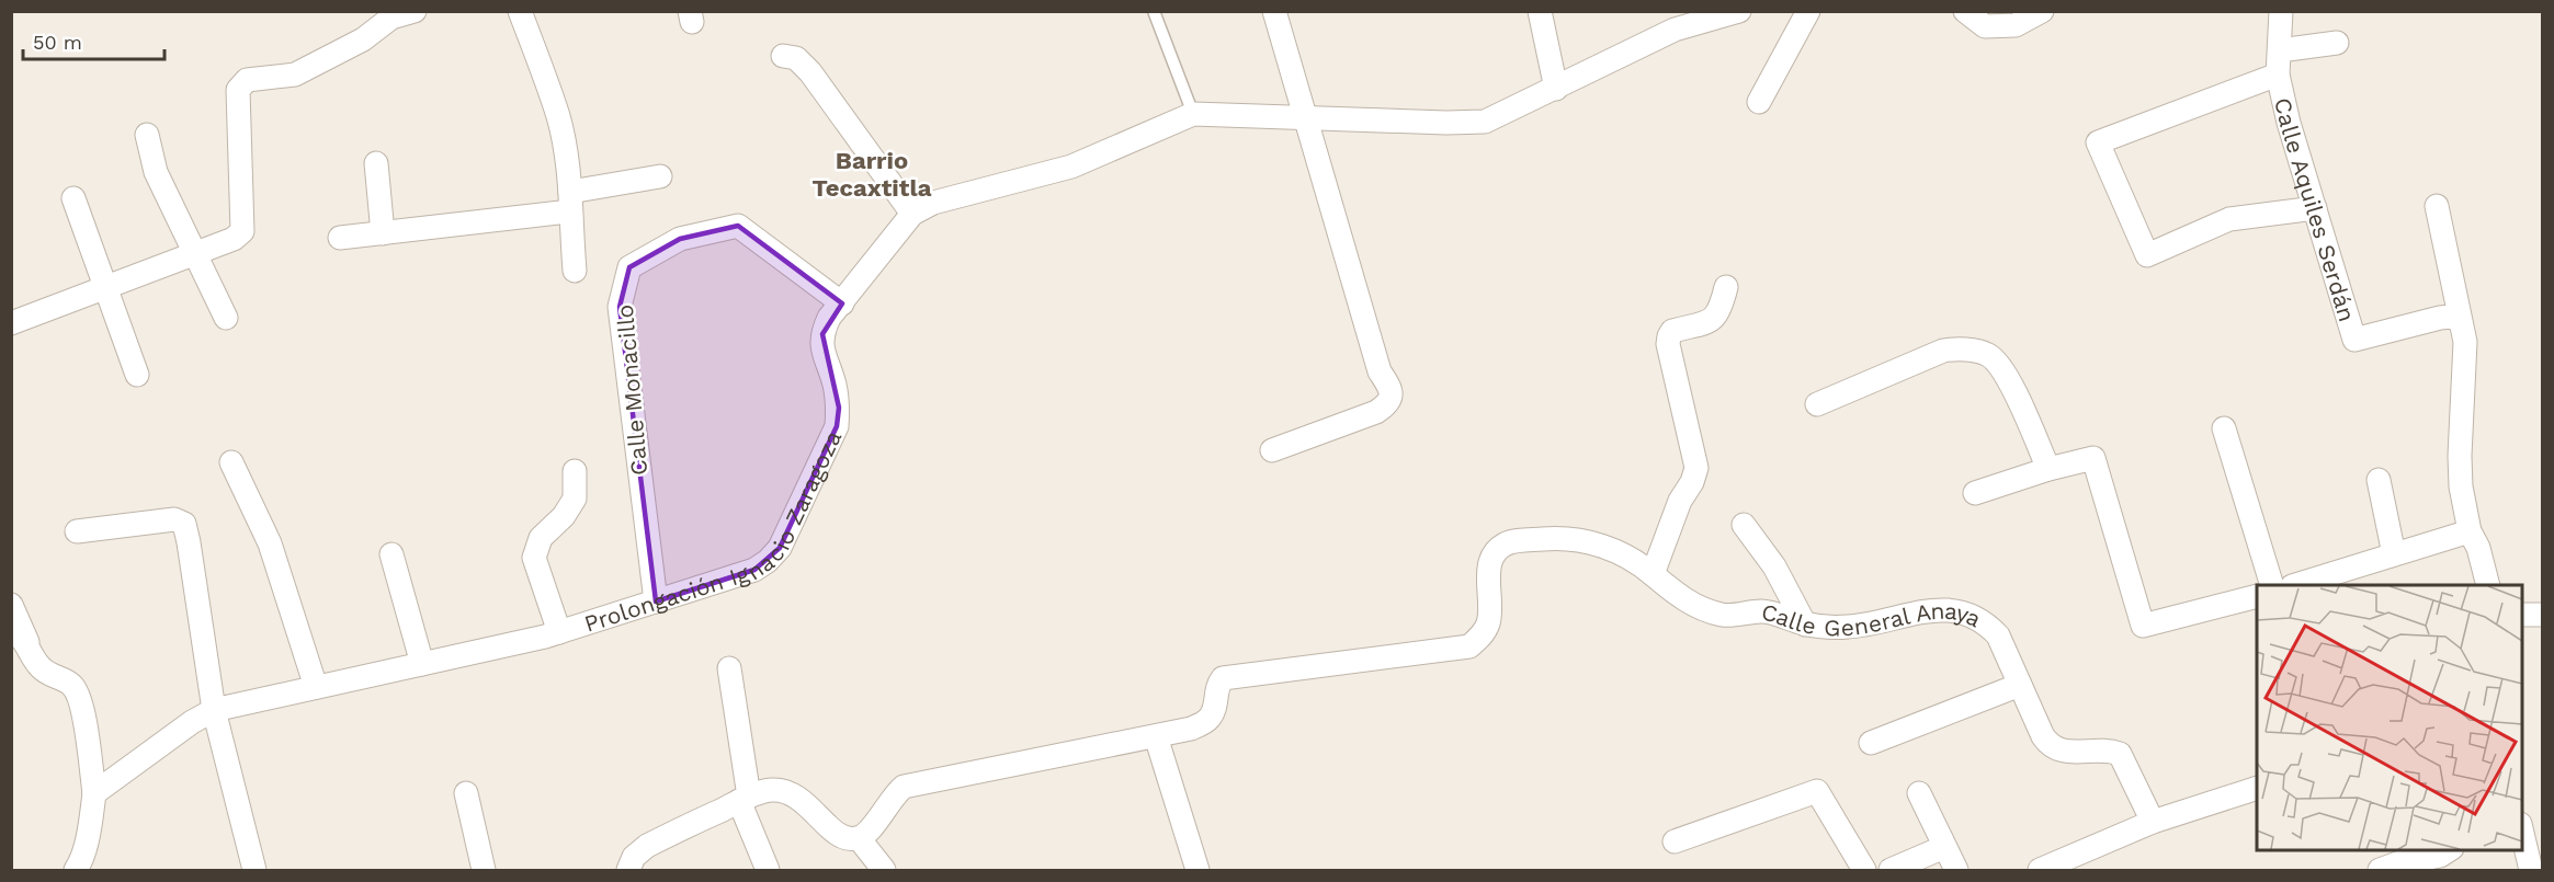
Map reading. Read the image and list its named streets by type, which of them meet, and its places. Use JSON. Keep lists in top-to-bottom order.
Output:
{
  "streets": {
    "street": [
      "Calle Aquiles Serdán",
      "Calle Monacillo",
      "Prolongación Ignacio Zaragoza",
      "Calle General Anaya"
    ]
  },
  "crossings": [
    ["Calle Monacillo", "Prolongación Ignacio Zaragoza"]
  ],
  "districts": ["Barrio Tecaxtitla"],
  "scale_bar": "50 m"
}
